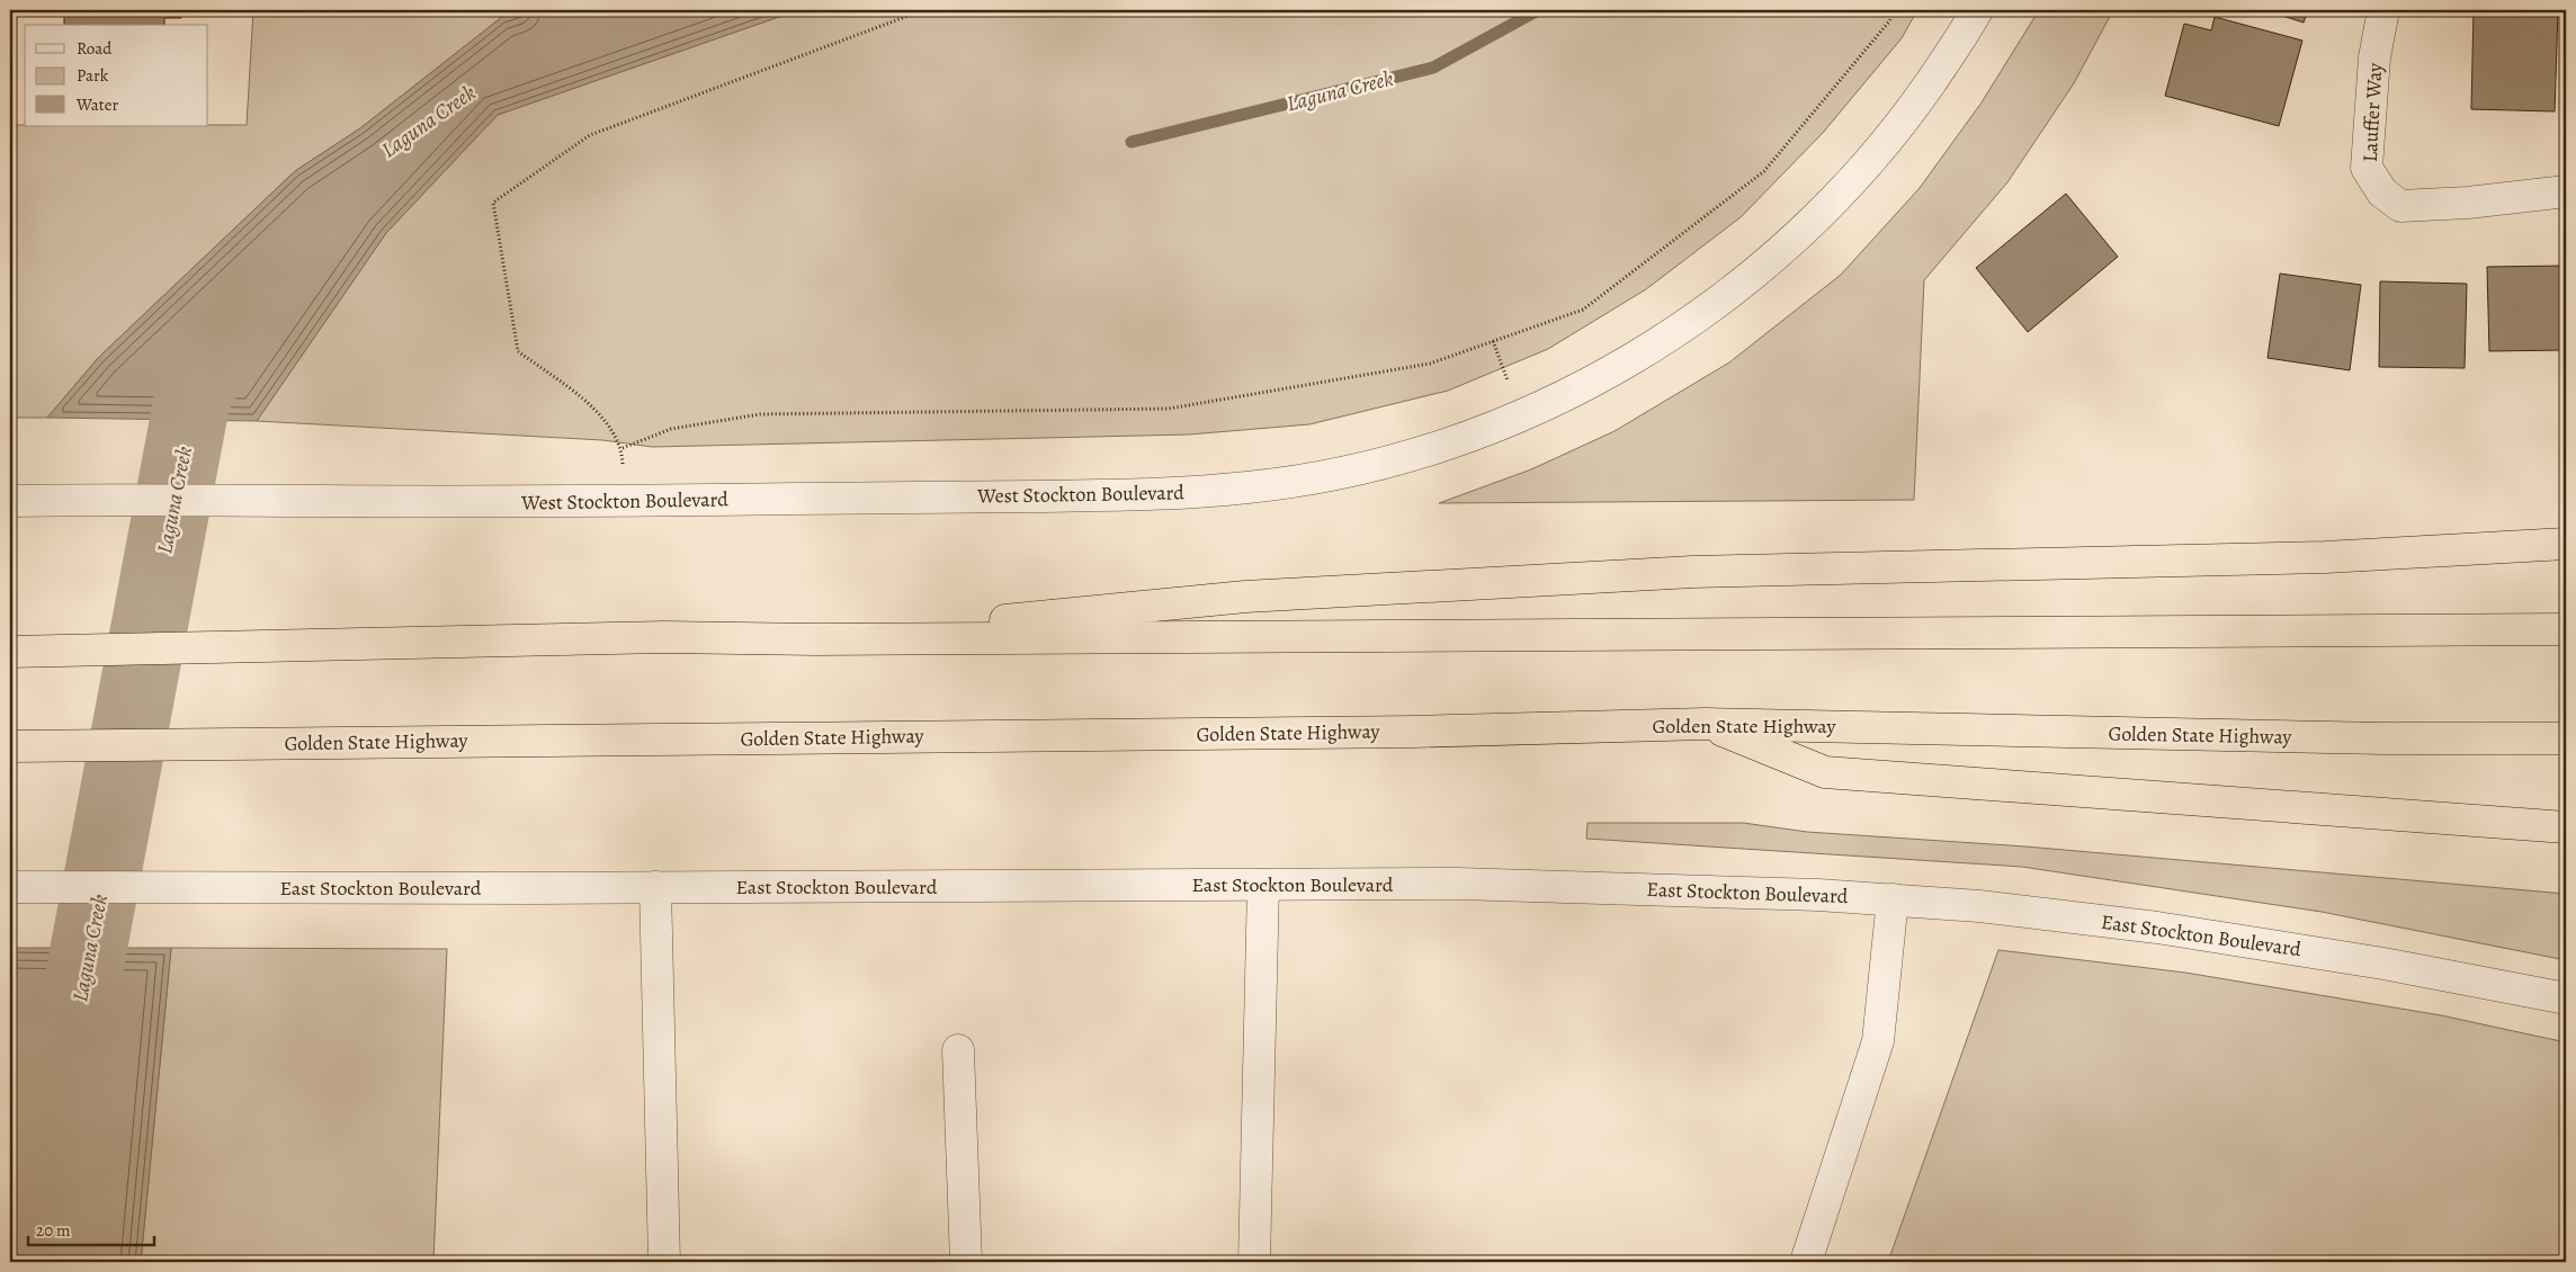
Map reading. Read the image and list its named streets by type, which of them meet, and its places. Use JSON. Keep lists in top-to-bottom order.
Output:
{
  "streets": {
    "highway": ["Golden State Highway"],
    "street": ["Lauffer Way", "West Stockton Boulevard", "East Stockton Boulevard"]
  },
  "water": ["Laguna Creek"],
  "legend": ["Road", "Park", "Water"],
  "scale_bar": "20 m"
}
